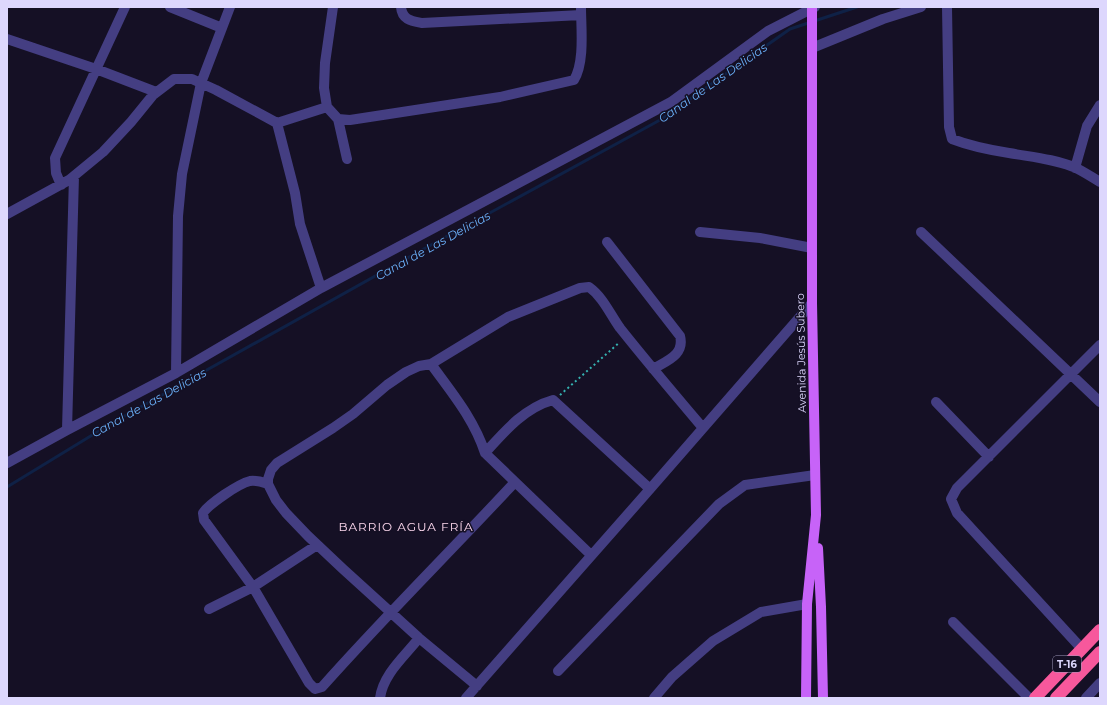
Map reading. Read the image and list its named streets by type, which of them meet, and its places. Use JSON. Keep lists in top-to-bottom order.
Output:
{
  "streets": {
    "highway": ["T-16"],
    "main road": ["Avenida Jesús Subero"]
  },
  "districts": ["BARRIO AGUA FRÍA"],
  "water": ["Canal de Las Delicias"]
}
